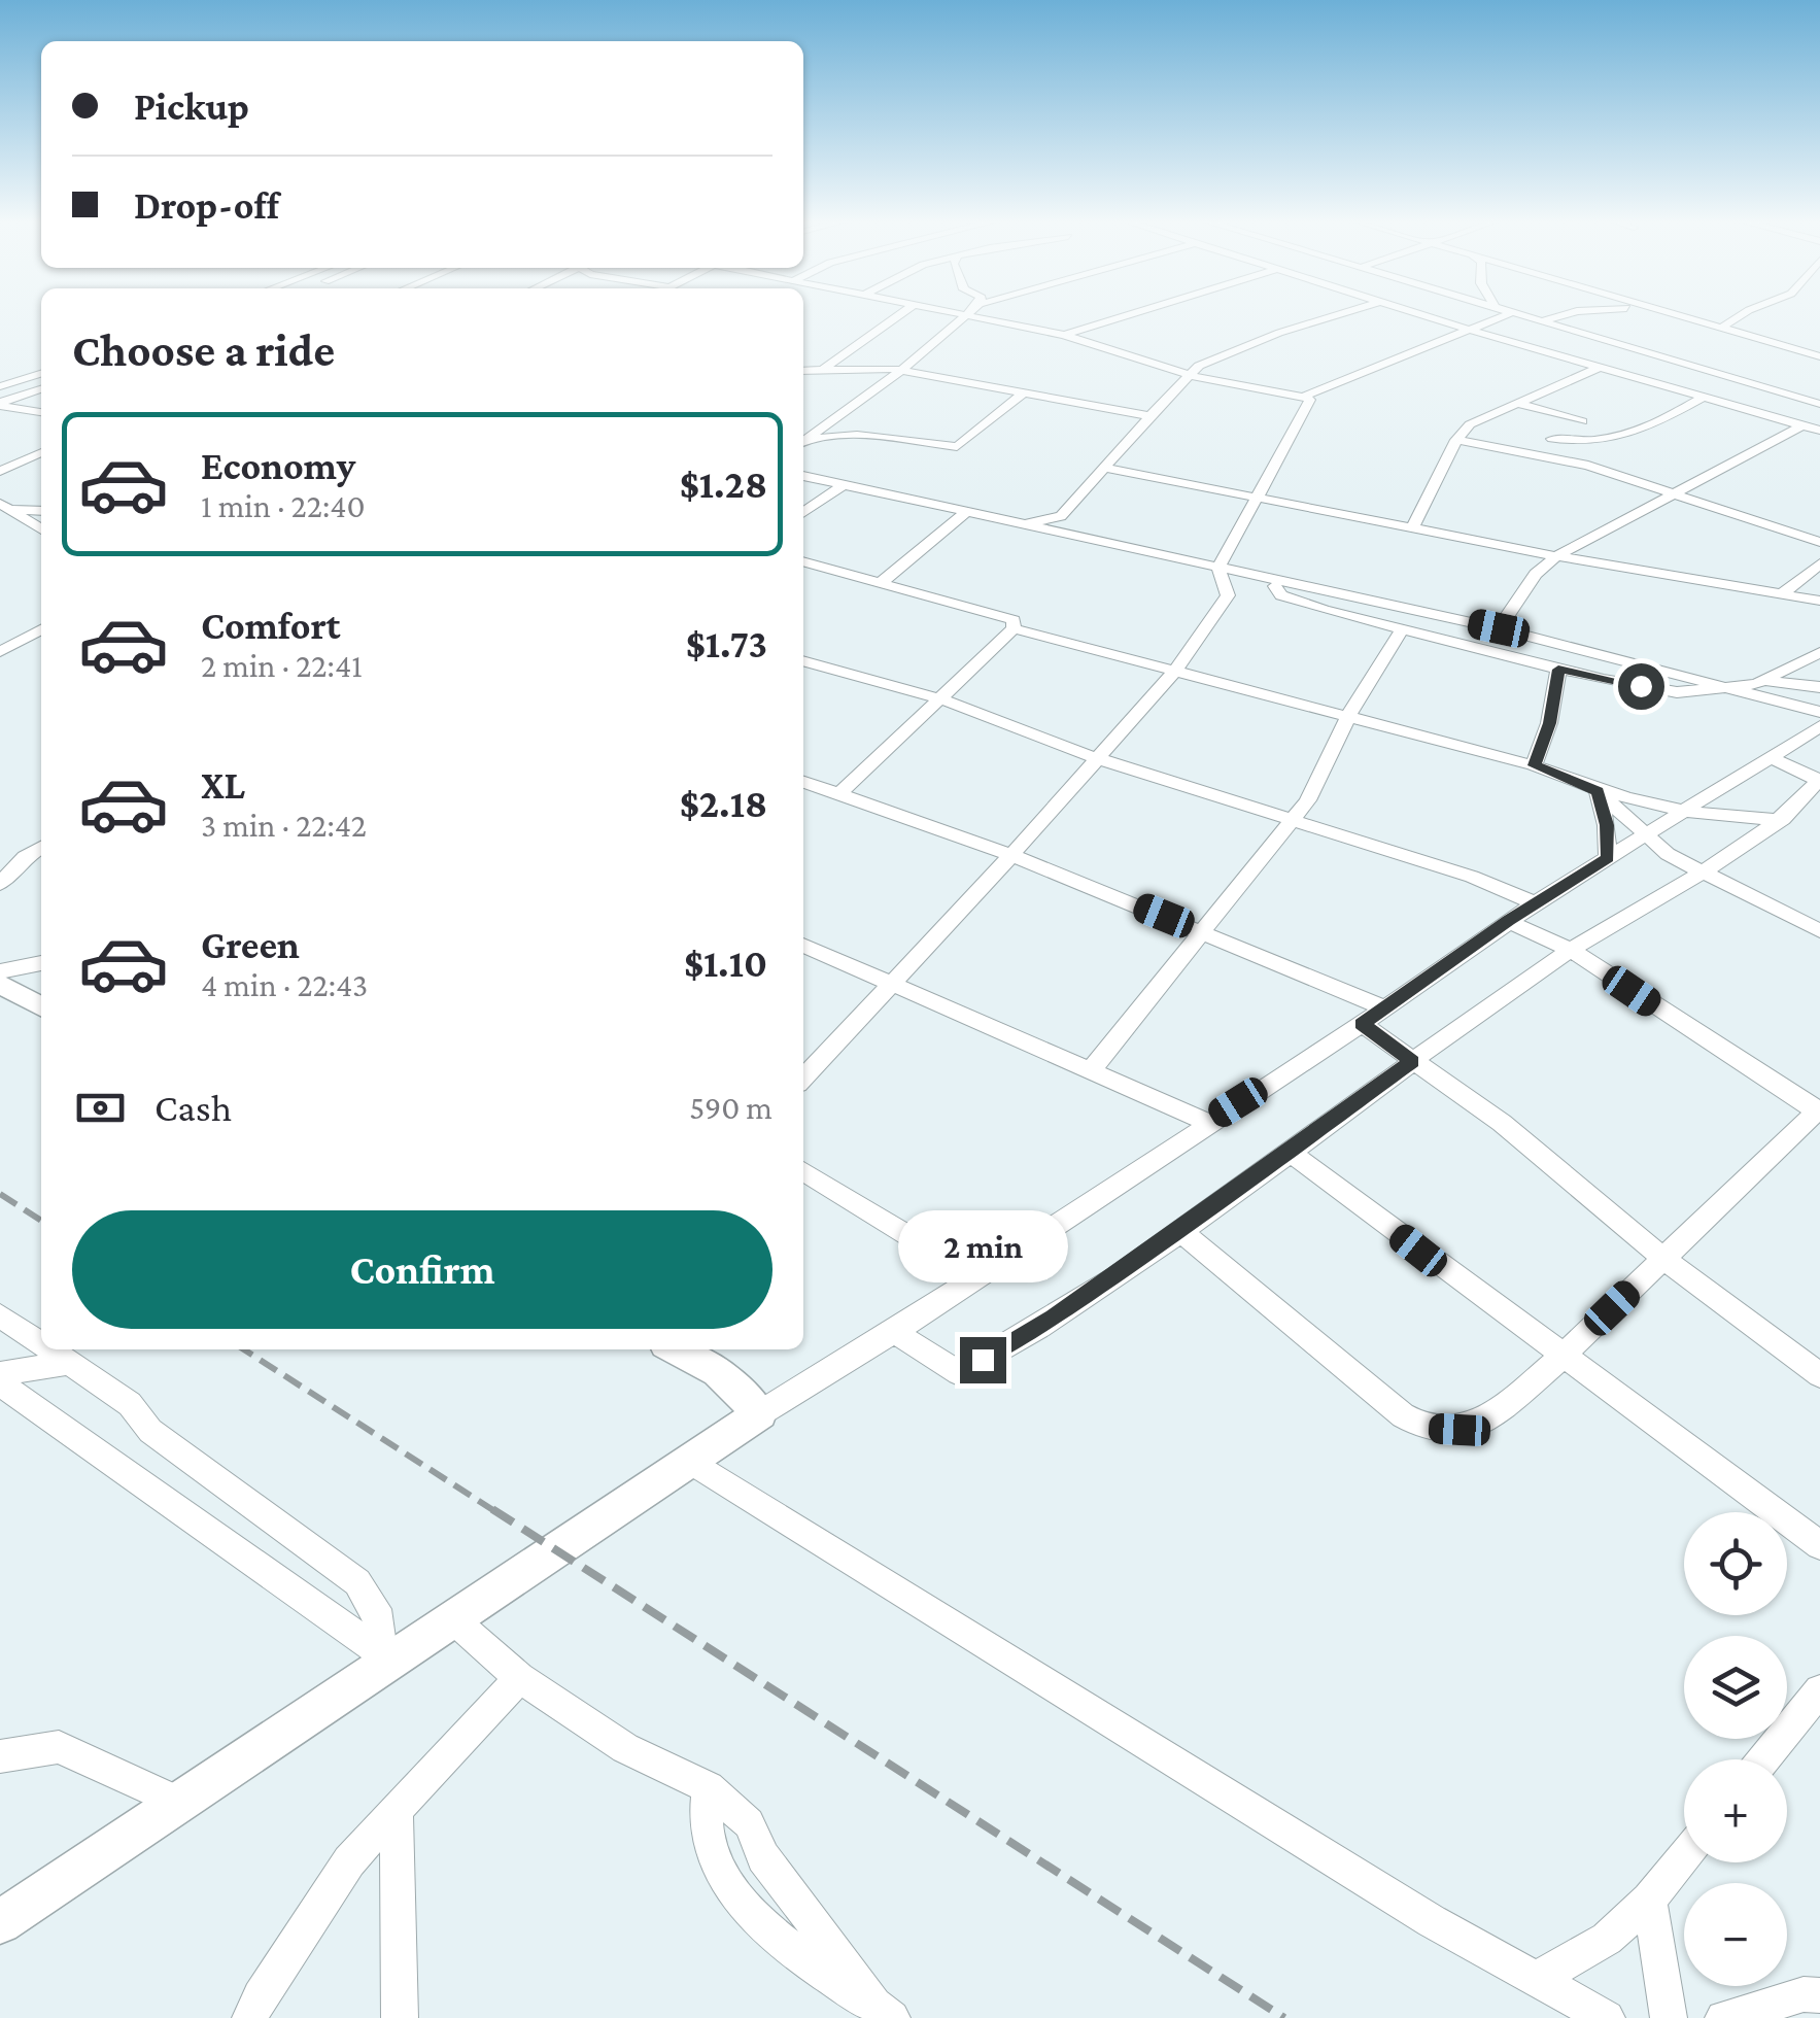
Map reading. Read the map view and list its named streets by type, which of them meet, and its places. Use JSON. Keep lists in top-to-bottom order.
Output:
{
  "page": {
    "banner": ["Pickup", "Drop-off"],
    "heading": "Choose a ride",
    "list": [
      {
        "name": "Economy",
        "note": "1 min · 22:40",
        "value": "$1.28"
      },
      {
        "name": "Comfort",
        "note": "2 min · 22:41",
        "value": "$1.73"
      },
      {
        "name": "XL",
        "note": "3 min · 22:42",
        "value": "$2.18"
      },
      {
        "name": "Green",
        "note": "4 min · 22:43",
        "value": "$1.10"
      }
    ],
    "pay": ["Cash", "590 m"],
    "buttons": "Confirm",
    "bubble": "2 min",
    "map_buttons": ["+", "−"]
  }
}
